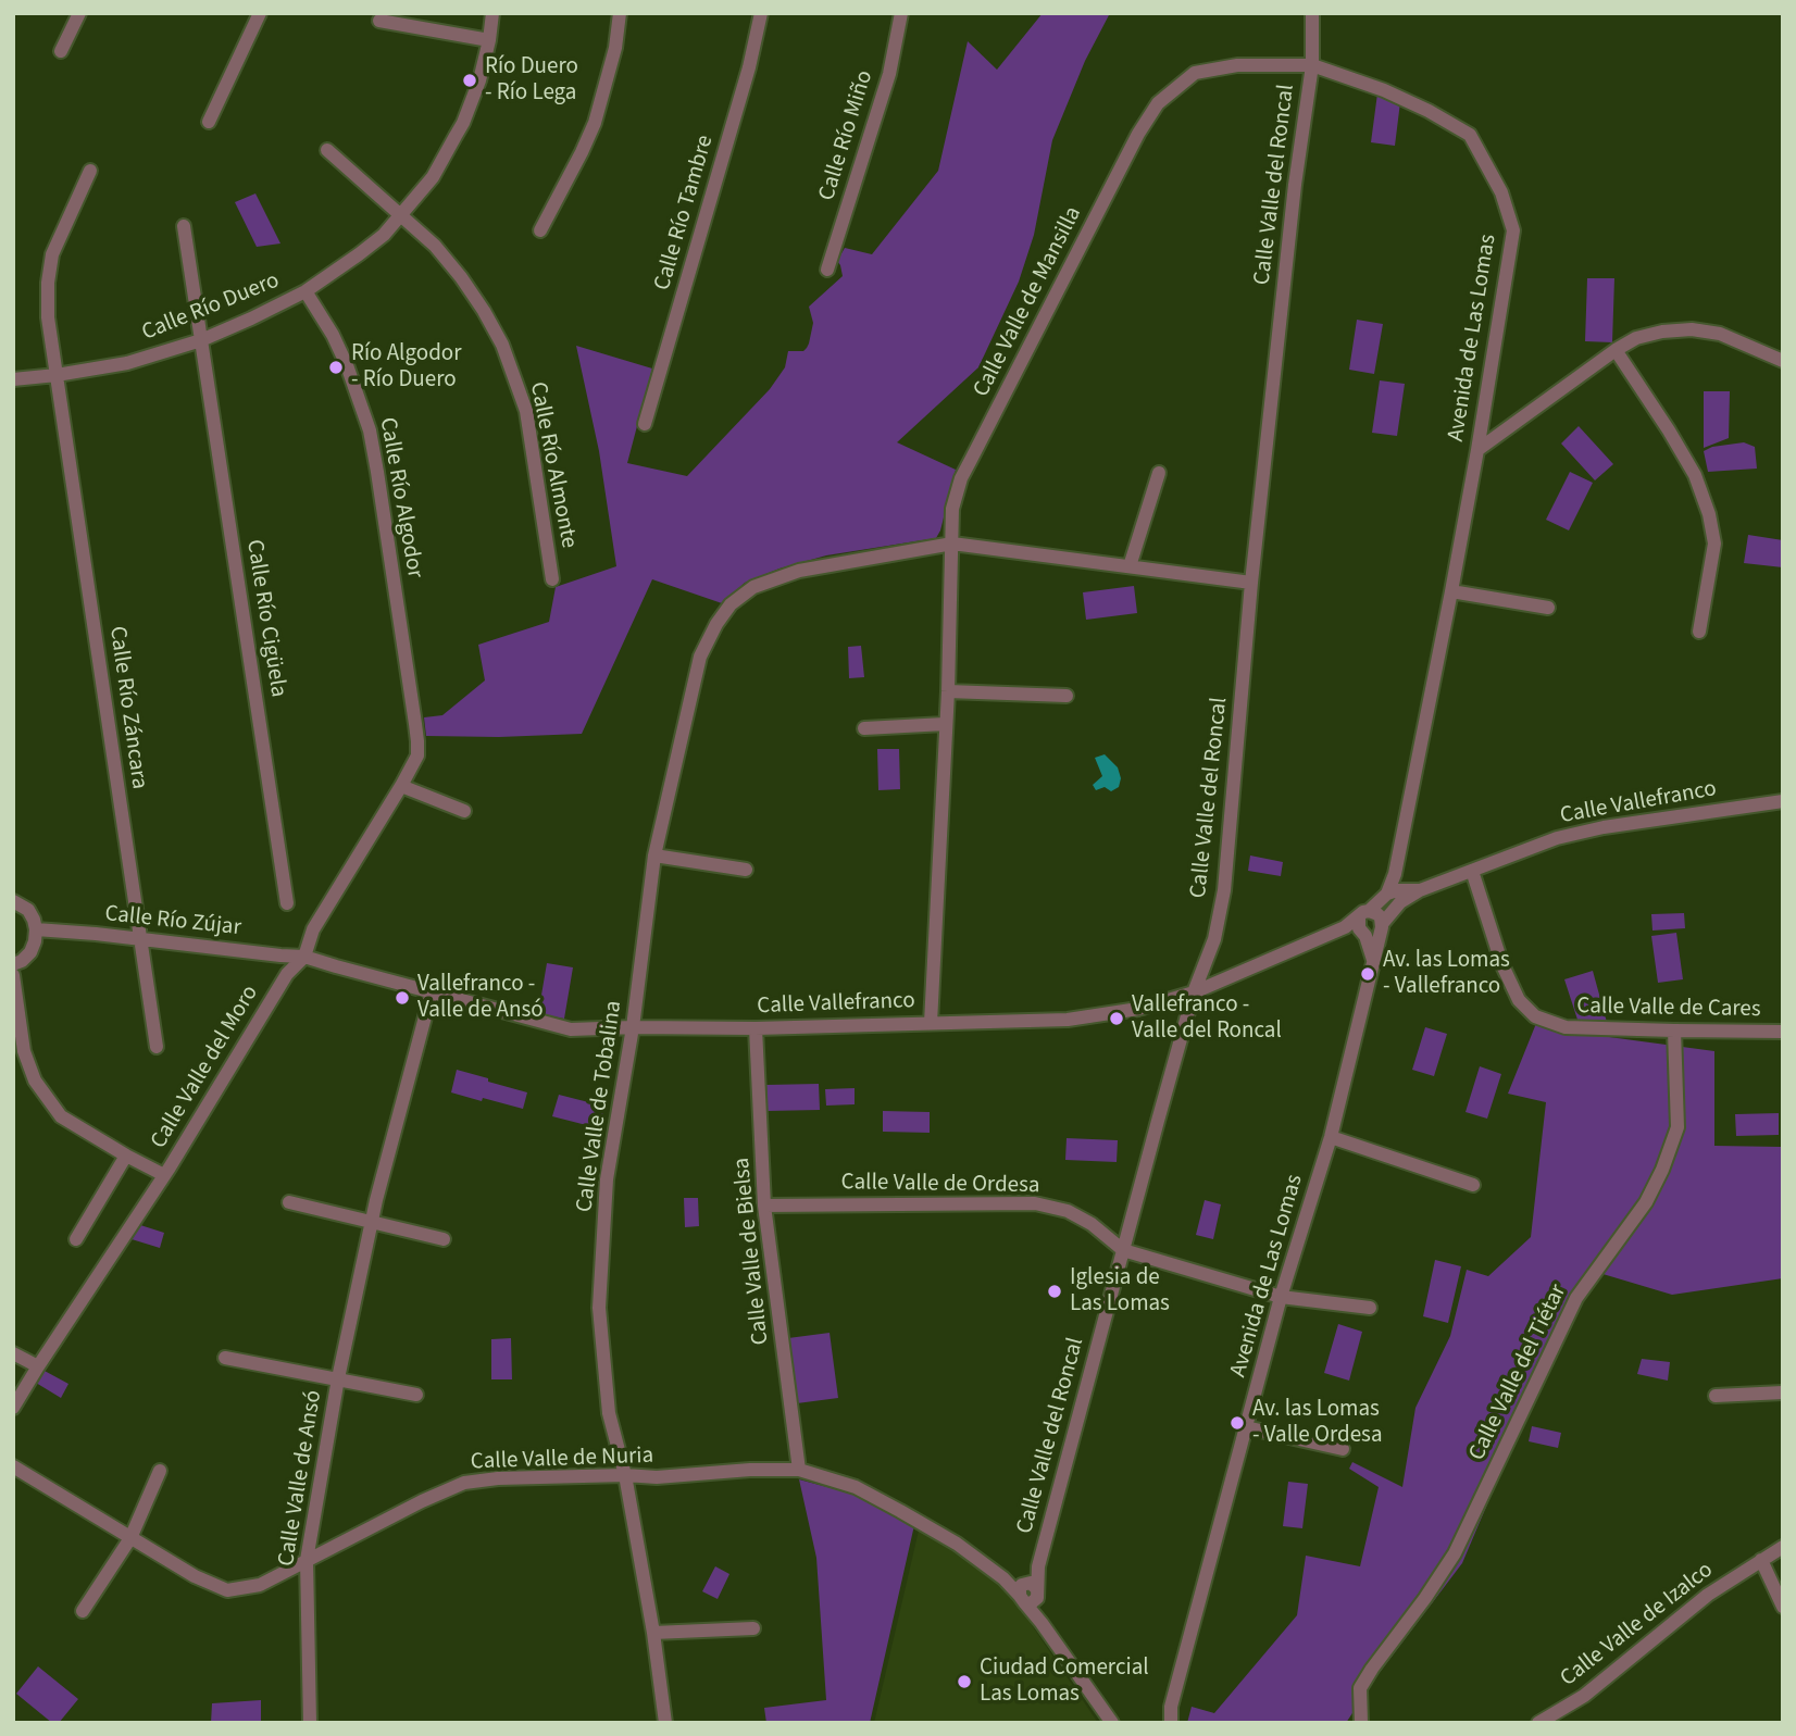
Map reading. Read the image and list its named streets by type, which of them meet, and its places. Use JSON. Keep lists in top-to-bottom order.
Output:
{
  "streets": {
    "street": [
      "Calle Río Miño",
      "Calle Valle del Roncal",
      "Calle Río Tambre",
      "Calle Valle de Mansilla",
      "Calle Río Duero",
      "Avenida de Las Lomas",
      "Calle Río Almonte",
      "Calle Río Algodor",
      "Calle Río Cigüela",
      "Calle Río Záncara",
      "Calle Vallefranco",
      "Calle Río Zújar",
      "Calle Valle de Cares",
      "Calle Valle del Moro",
      "Calle Valle de Tobalina",
      "Calle Valle de Ordesa",
      "Calle Valle de Bielsa",
      "Calle Valle del Tiétar",
      "Calle Valle de Nuria",
      "Calle Valle de Ansó",
      "Calle Valle de Izalco"
    ]
  },
  "crossings": [
    ["Calle Valle del Roncal", "Calle Valle de Mansilla"],
    ["Calle Valle del Roncal", "Avenida de Las Lomas"],
    ["Calle Valle del Roncal", "Calle Vallefranco"],
    ["Calle Valle del Roncal", "Calle Valle de Tobalina"],
    ["Calle Valle del Roncal", "Calle Valle de Ordesa"],
    ["Calle Valle del Roncal", "Calle Valle de Nuria"],
    ["Calle Valle de Mansilla", "Avenida de Las Lomas"],
    ["Calle Valle de Mansilla", "Calle Vallefranco"],
    ["Calle Valle de Mansilla", "Calle Valle de Tobalina"],
    ["Calle Río Duero", "Calle Río Almonte"],
    ["Calle Río Duero", "Calle Río Algodor"],
    ["Calle Río Duero", "Calle Río Cigüela"],
    ["Calle Río Duero", "Calle Río Záncara"],
    ["Avenida de Las Lomas", "Calle Vallefranco"],
    ["Avenida de Las Lomas", "Calle Valle de Ordesa"],
    ["Calle Río Algodor", "Calle Valle del Moro"],
    ["Calle Río Záncara", "Calle Río Zújar"],
    ["Calle Vallefranco", "Calle Río Zújar"],
    ["Calle Vallefranco", "Calle Valle de Cares"],
    ["Calle Vallefranco", "Calle Valle del Moro"],
    ["Calle Vallefranco", "Calle Valle de Tobalina"],
    ["Calle Vallefranco", "Calle Valle de Bielsa"],
    ["Calle Vallefranco", "Calle Valle de Ansó"],
    ["Calle Río Zújar", "Calle Valle del Moro"],
    ["Calle Valle de Cares", "Calle Valle del Tiétar"],
    ["Calle Valle de Tobalina", "Calle Valle de Nuria"],
    ["Calle Valle de Ordesa", "Calle Valle de Bielsa"],
    ["Calle Valle de Bielsa", "Calle Valle de Nuria"],
    ["Calle Valle de Nuria", "Calle Valle de Ansó"]
  ],
  "places": [
    "Río Duero - Río Lega",
    "Río Algodor - Río Duero",
    "Av. las Lomas - Vallefranco",
    "Vallefranco - Valle de Ansó",
    "Vallefranco - Valle del Roncal",
    "Iglesia de Las Lomas",
    "Av. las Lomas - Valle Ordesa",
    "Ciudad Comercial Las Lomas"
  ]
}
